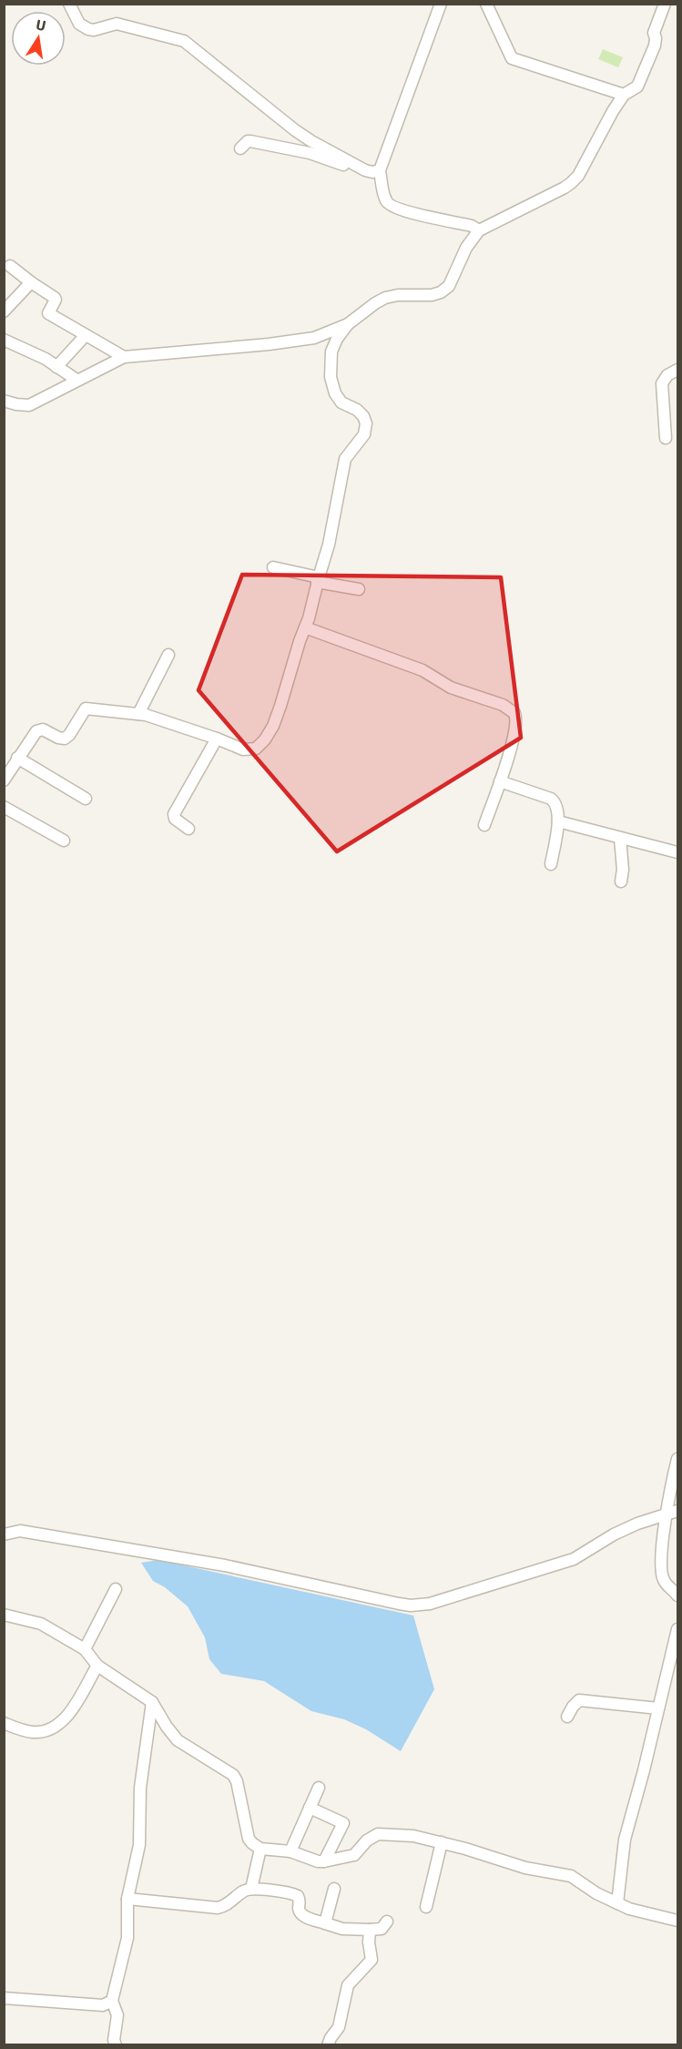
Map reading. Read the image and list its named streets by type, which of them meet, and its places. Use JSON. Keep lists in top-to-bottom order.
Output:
{
  "north": "top"
}
